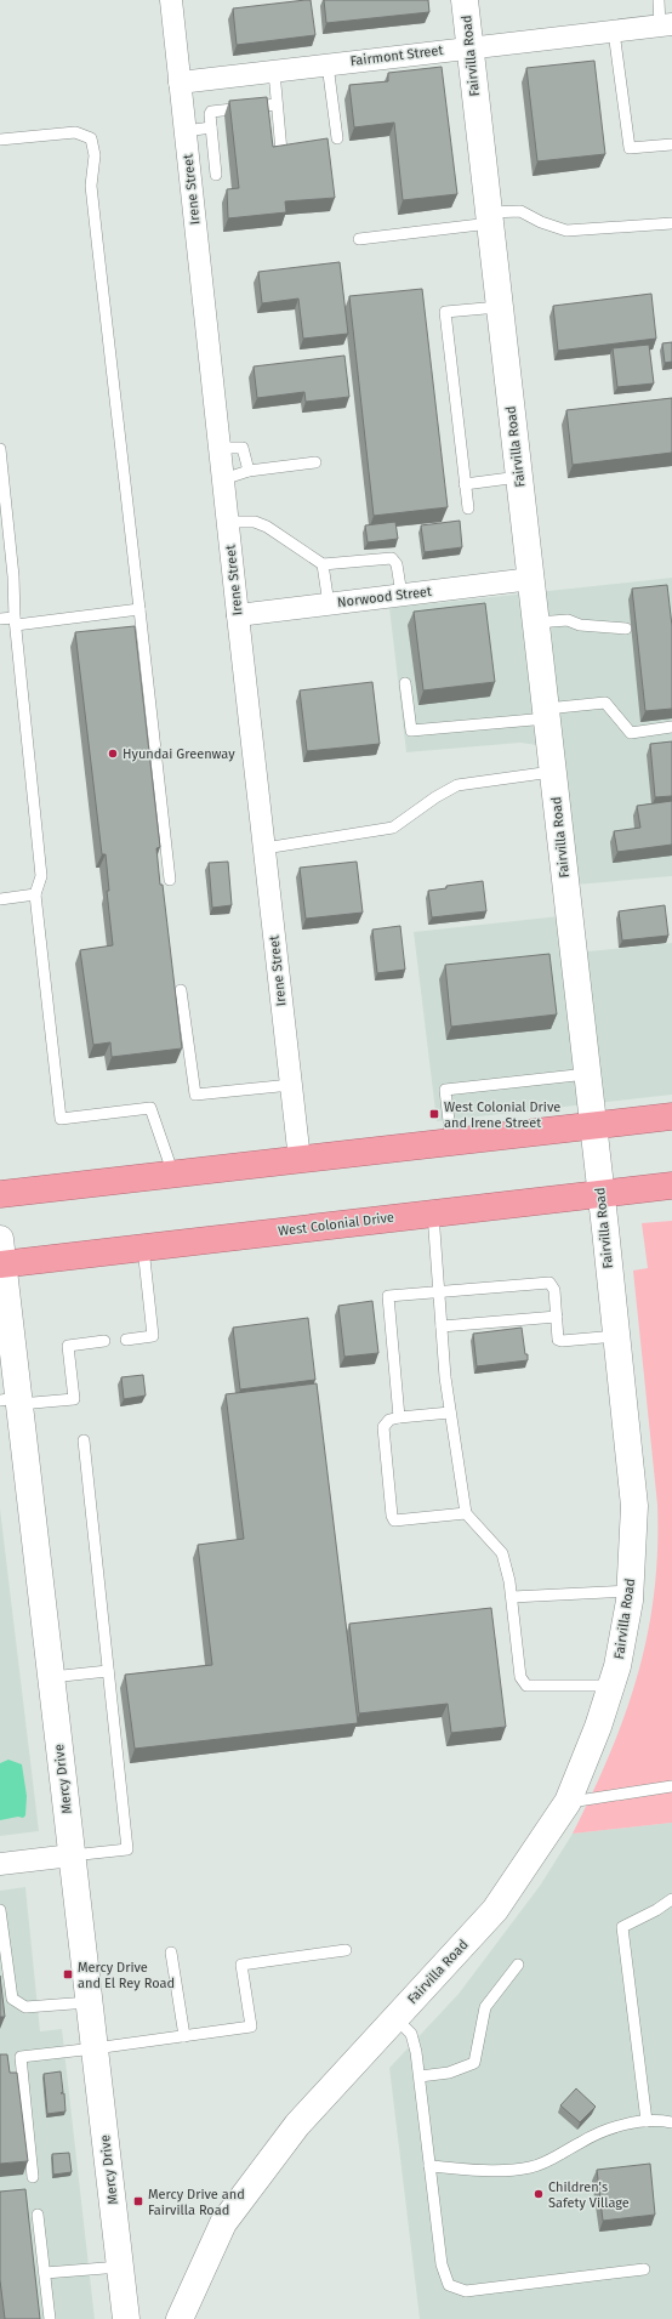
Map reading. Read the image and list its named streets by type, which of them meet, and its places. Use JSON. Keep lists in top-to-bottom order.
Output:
{
  "streets": {
    "highway": ["West Colonial Drive"],
    "street": [
      "Fairmont Street",
      "Fairvilla Road",
      "Irene Street",
      "Norwood Street",
      "Mercy Drive"
    ]
  },
  "crossings": [
    ["Fairmont Street", "Fairvilla Road"],
    ["Fairmont Street", "Irene Street"],
    ["Fairvilla Road", "Norwood Street"],
    ["Fairvilla Road", "West Colonial Drive"],
    ["Irene Street", "Norwood Street"],
    ["West Colonial Drive", "Mercy Drive"]
  ],
  "places": {
    "other": ["Hyundai Greenway", "Children's Safety Village"],
    "transit": ["West Colonial Drive and Irene Street", "Mercy Drive and El Rey Road", "Mercy Drive and Fairvilla Road"]
  }
}
